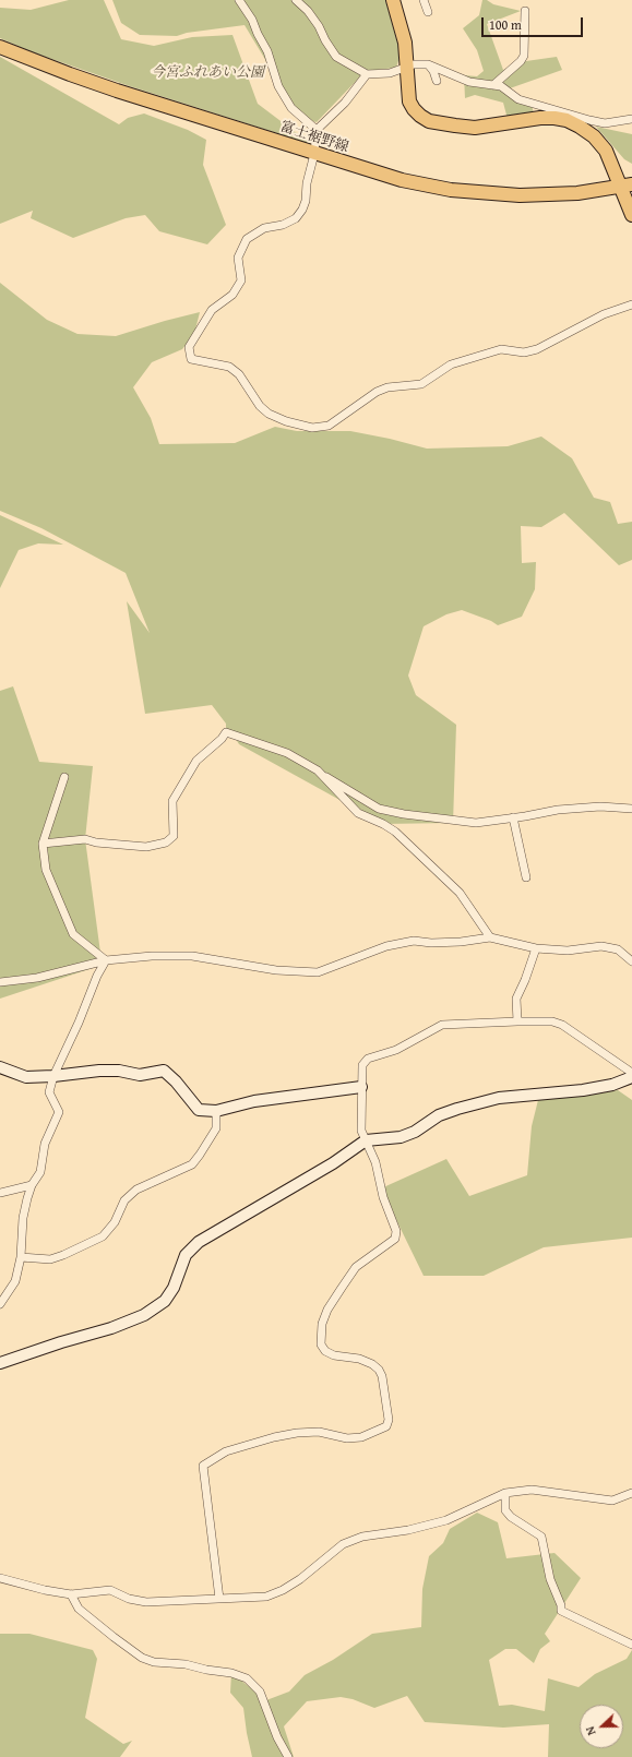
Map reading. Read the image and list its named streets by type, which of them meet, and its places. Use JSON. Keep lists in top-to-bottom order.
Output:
{
  "streets": {
    "main road": ["富士裾野線"]
  },
  "parks": ["今宮ふれあい公園"],
  "scale_bar": "100 m",
  "north": "left"
}
